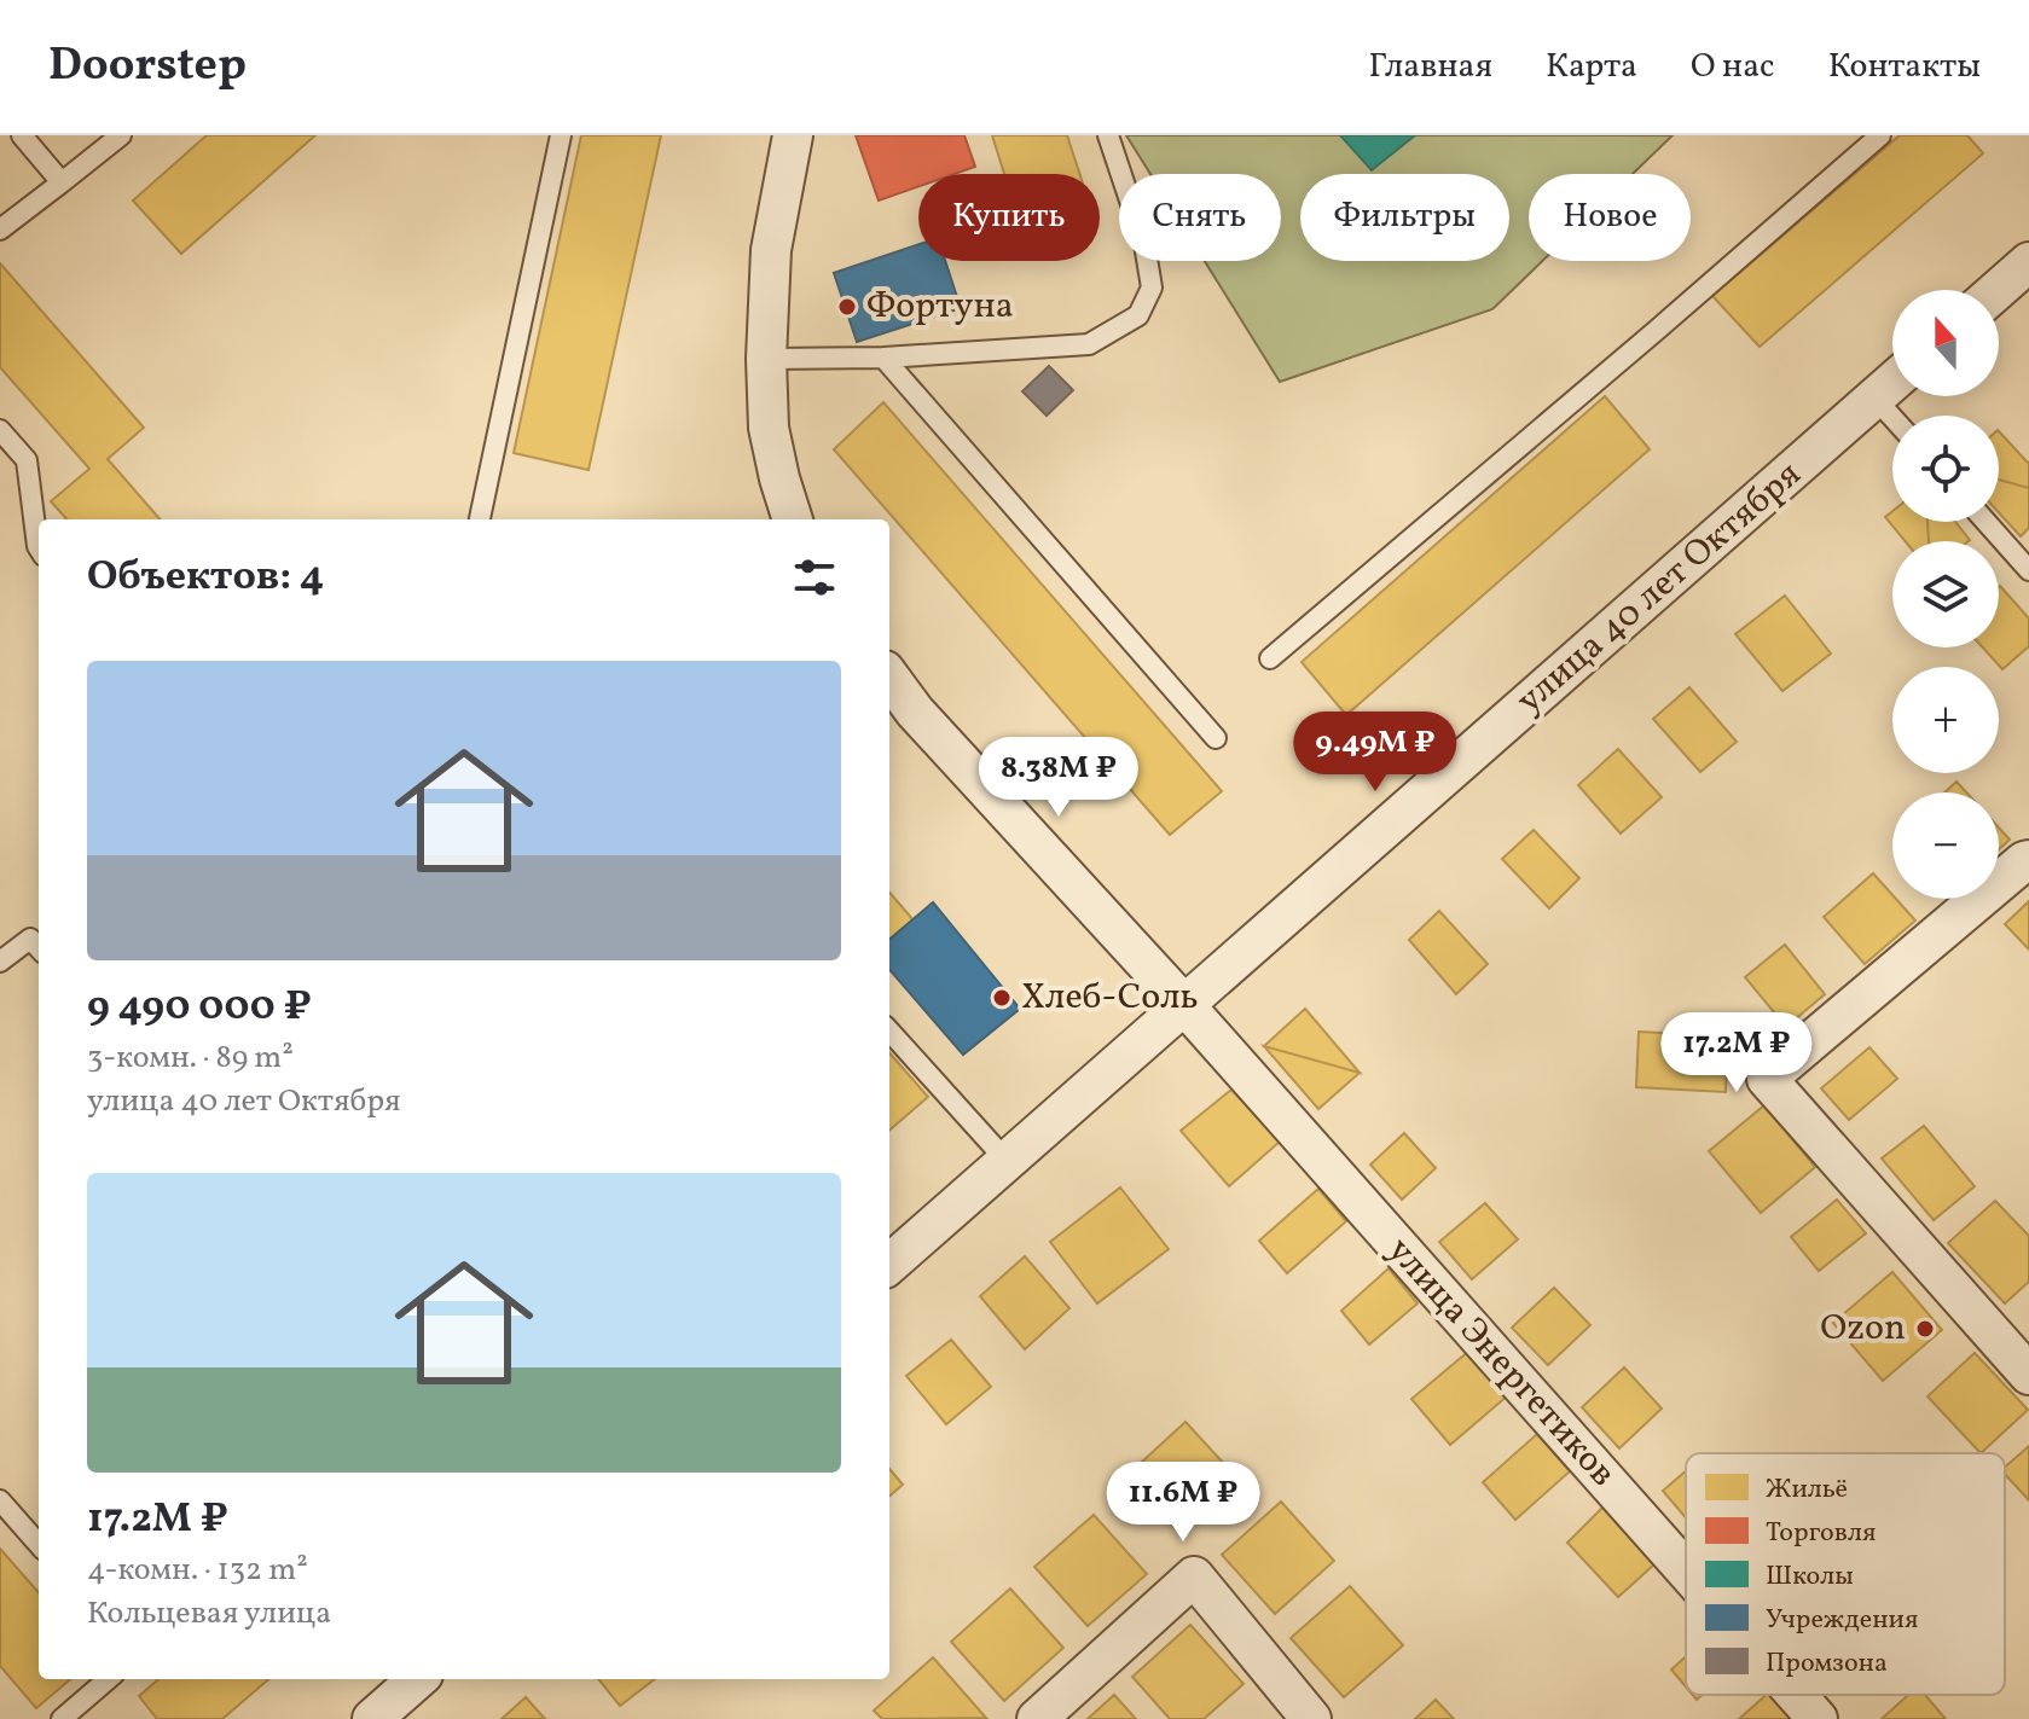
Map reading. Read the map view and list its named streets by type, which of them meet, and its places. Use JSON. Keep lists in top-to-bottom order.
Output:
{
  "streets": {
    "street": ["улица 40 лет Октября", "улица Энергетиков"]
  },
  "crossings": [
    ["улица 40 лет Октября", "улица Энергетиков"]
  ],
  "places": ["Фортуна", "Хлеб-Соль", "Ozon"],
  "legend": [
    "Жильё",
    "Торговля",
    "Школы",
    "Учреждения",
    "Промзона"
  ],
  "north": "top",
  "page": {
    "header": "Doorstep",
    "nav": [
      "Главная",
      "Карта",
      "О нас",
      "Контакты"
    ],
    "chip": [
      "Купить",
      "Снять",
      "Фильтры",
      "Новое"
    ],
    "map_buttons": ["+", "−"],
    "heading": "Объектов: 4",
    "list": [
      {
        "name": "9 490 000 ₽",
        "note": "3-комн. · 89 m² · улица 40 лет Октября"
      },
      {
        "name": "17.2M ₽",
        "note": "4-комн. · 132 m² · Кольцевая улица"
      }
    ],
    "price": [
      "9.49M ₽",
      "8.38M ₽",
      "17.2M ₽",
      "11.6M ₽"
    ]
  }
}
